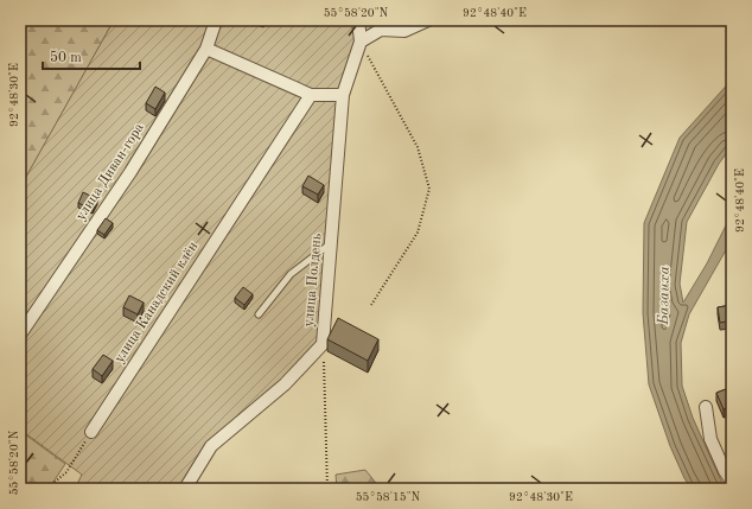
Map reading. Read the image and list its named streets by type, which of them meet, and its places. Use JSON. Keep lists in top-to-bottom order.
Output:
{
  "streets": {
    "street": ["улица Диван-гора", "улица Полдень", "улица Канадский клён"]
  },
  "water": ["Базаиха"],
  "scale_bar": "50 m",
  "coordinates": [
    "55°58'20\"N",
    "92°48'40\"E",
    "92°48'30\"E",
    "55°58'15\"N"
  ]
}
